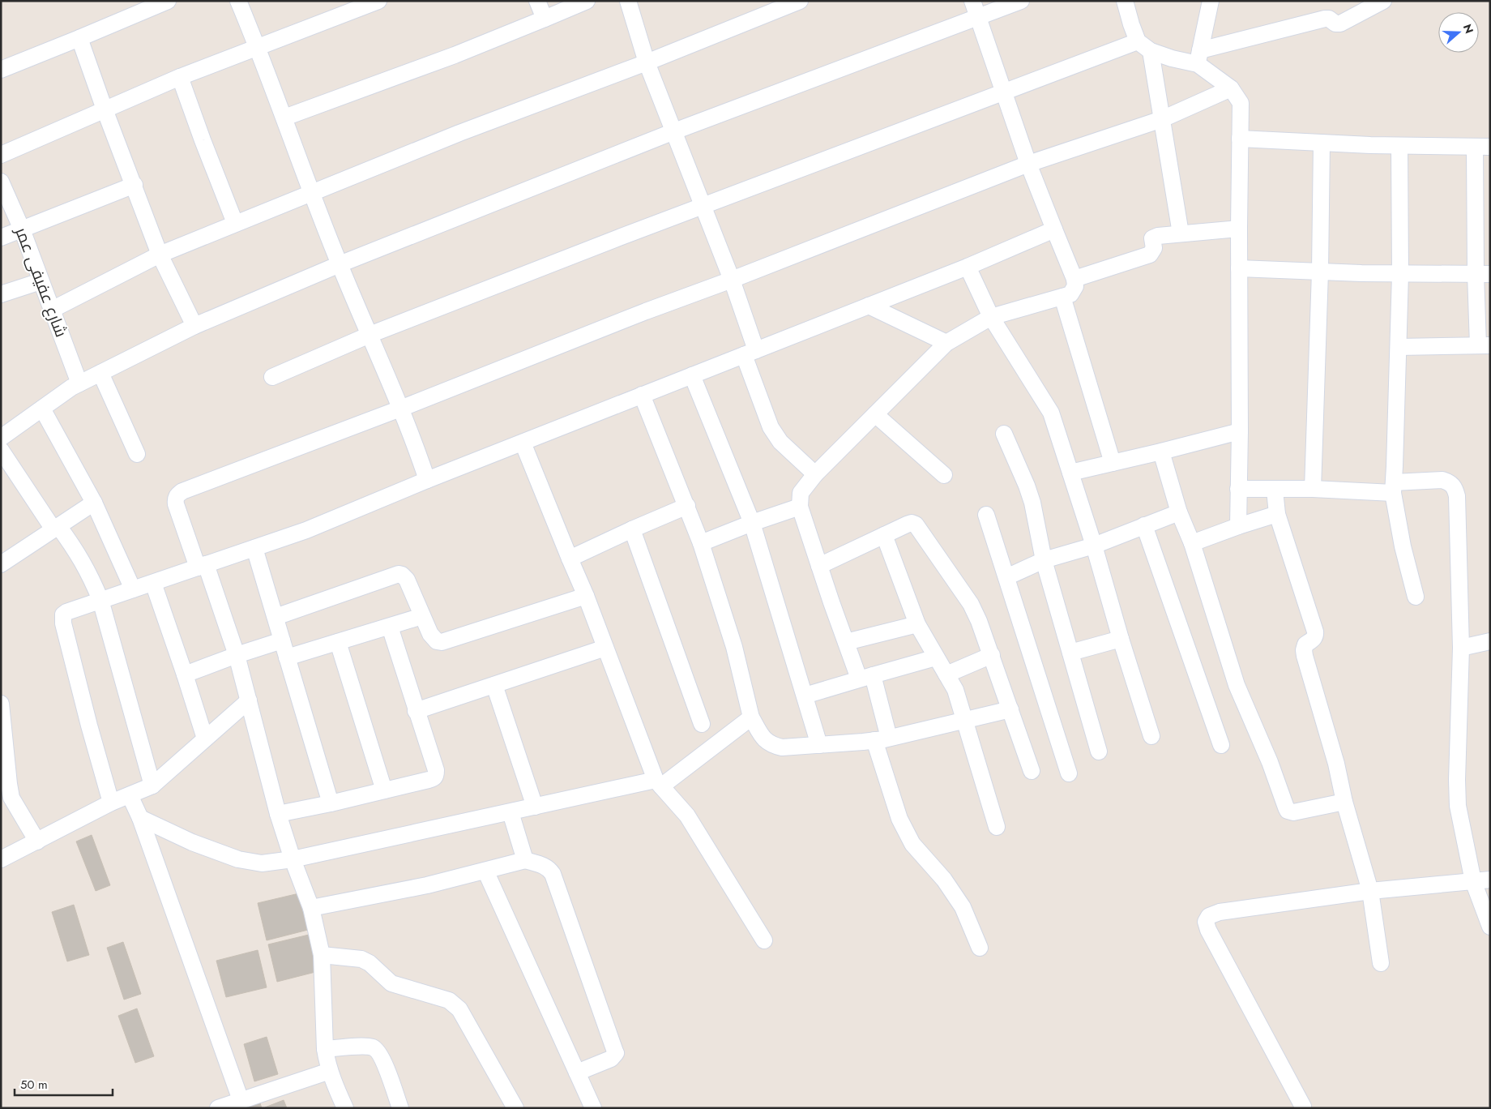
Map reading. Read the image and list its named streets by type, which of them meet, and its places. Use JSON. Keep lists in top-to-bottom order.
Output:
{
  "streets": {
    "street": ["شارع عفيفى عمر"]
  },
  "scale_bar": "50 m",
  "north": "right"
}
